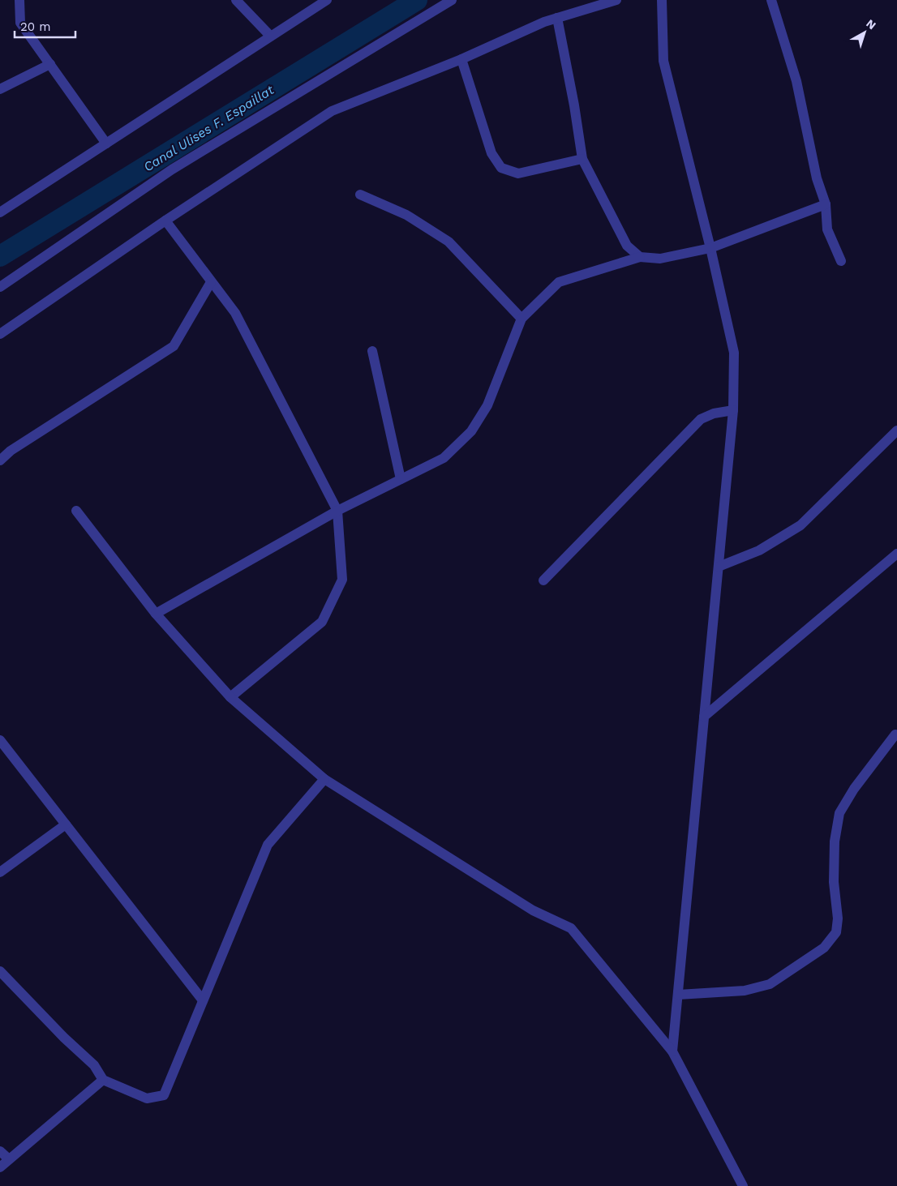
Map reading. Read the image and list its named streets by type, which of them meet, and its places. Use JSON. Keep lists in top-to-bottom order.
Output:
{
  "water": ["Canal Ulises F. Espaillat"],
  "scale_bar": "20 m",
  "north": "top right"
}
